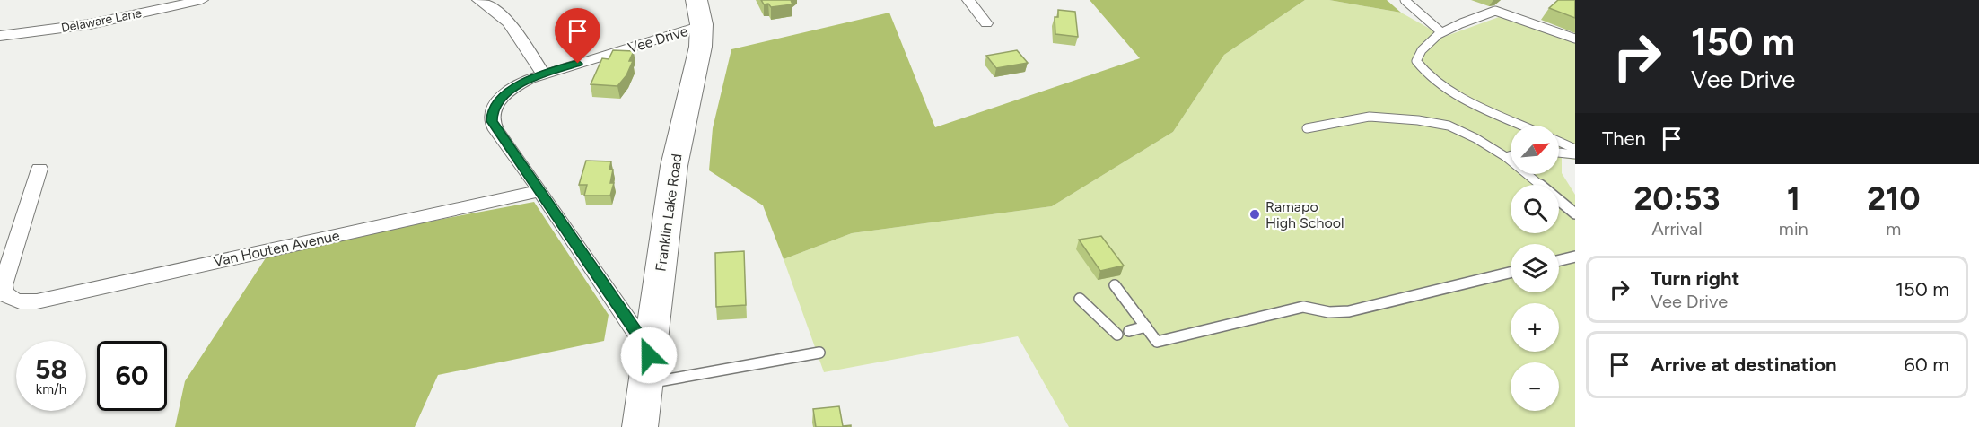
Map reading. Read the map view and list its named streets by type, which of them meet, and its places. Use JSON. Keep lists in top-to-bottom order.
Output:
{
  "streets": {
    "main road": ["Franklin Lake Road"],
    "street": ["Delaware Lane", "Vee Drive", "Van Houten Avenue"]
  },
  "crossings": [
    ["Vee Drive", "Franklin Lake Road"],
    ["Vee Drive", "Van Houten Avenue"]
  ],
  "places": ["Ramapo High School"],
  "north": "top right",
  "page": {
    "turn": ["150 m", "Vee Drive"],
    "then": "Then",
    "map_buttons": ["+", "−"],
    "eta": [
      "20:53",
      "Arrival",
      "1",
      "min",
      "210",
      "m"
    ],
    "list": [
      {
        "name": "Turn right",
        "note": "Vee Drive",
        "value": "150 m"
      },
      {
        "name": "Arrive at destination",
        "value": "60 m"
      }
    ],
    "speed": "58 km/h",
    "limit": "60"
  }
}
